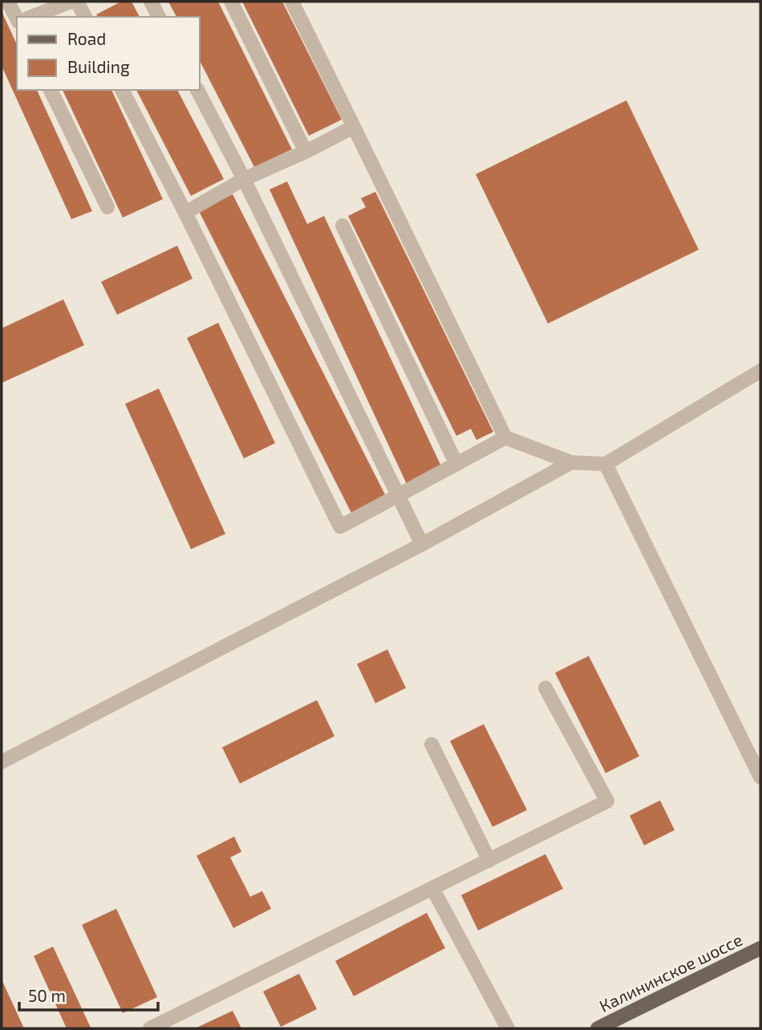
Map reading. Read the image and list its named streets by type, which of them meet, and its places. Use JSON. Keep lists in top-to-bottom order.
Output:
{
  "streets": {
    "main road": ["Калининское шоссе"]
  },
  "legend": ["Road", "Building"],
  "scale_bar": "50 m"
}
